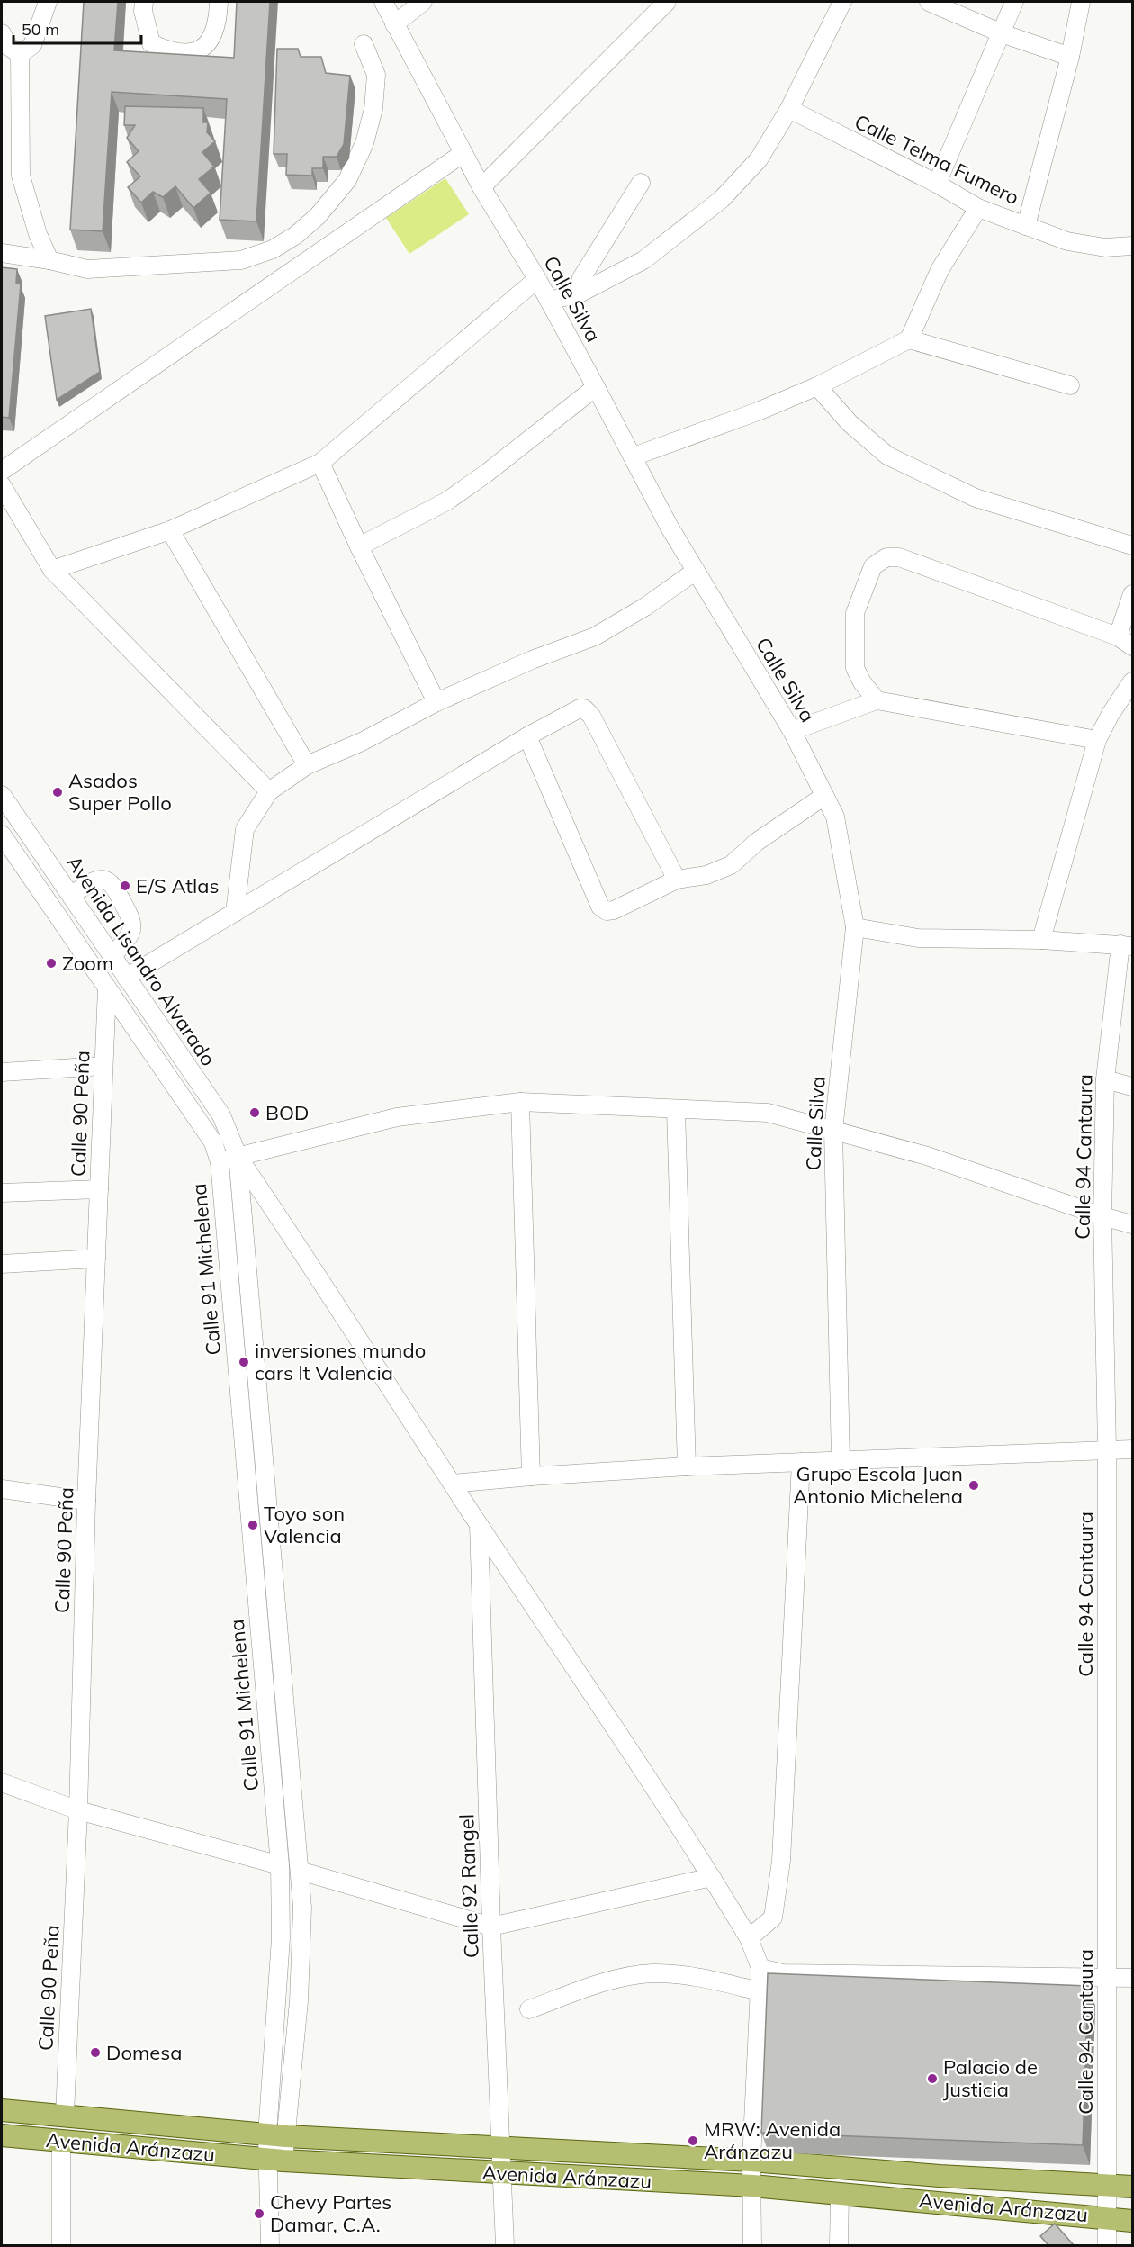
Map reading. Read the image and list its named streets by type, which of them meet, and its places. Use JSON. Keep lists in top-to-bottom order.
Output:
{
  "streets": {
    "main road": ["Avenida Aránzazu"],
    "street": [
      "Calle Telma Fumero",
      "Calle Silva",
      "Avenida Lisandro Alvarado",
      "Calle 90 Peña",
      "Calle 94 Cantaura",
      "Calle 91 Michelena",
      "Calle 92 Rangel"
    ]
  },
  "crossings": [
    ["Avenida Lisandro Alvarado", "Calle 91 Michelena"],
    ["Calle 90 Peña", "Avenida Aránzazu"],
    ["Calle 94 Cantaura", "Avenida Aránzazu"],
    ["Calle 91 Michelena", "Avenida Aránzazu"],
    ["Calle 92 Rangel", "Avenida Aránzazu"]
  ],
  "places": [
    "Asados Super Pollo",
    "E/S Atlas",
    "Zoom",
    "BOD",
    "inversiones mundo cars lt Valencia",
    "Grupo Escola Juan Antonio Michelena",
    "Toyo son Valencia",
    "Domesa",
    "Palacio de Justicia",
    "MRW: Avenida Aránzazu",
    "Chevy Partes Damar, C.A."
  ],
  "scale_bar": "50 m"
}
